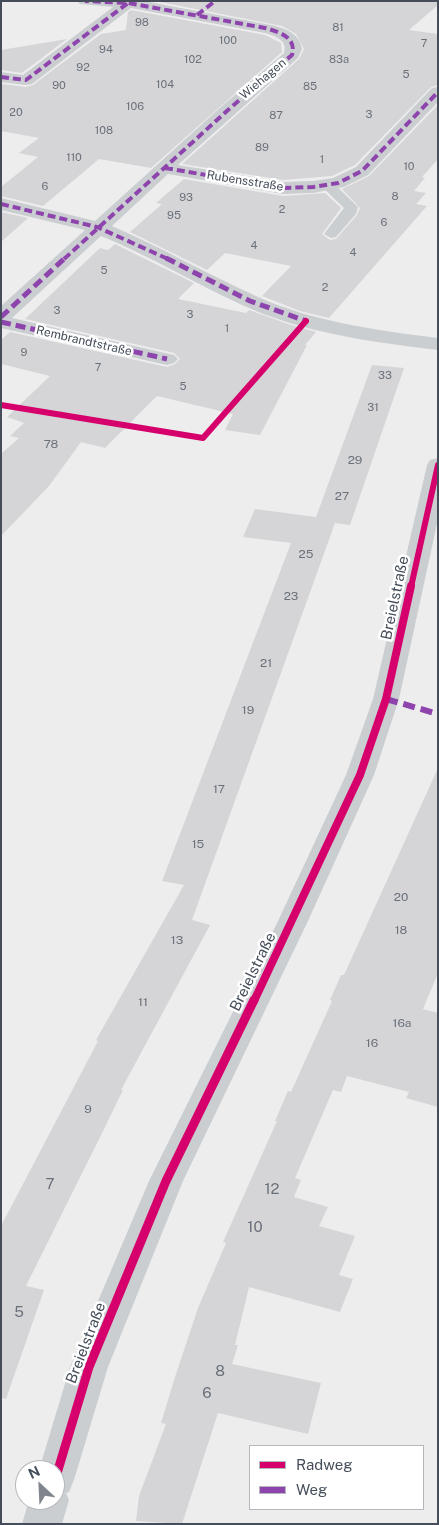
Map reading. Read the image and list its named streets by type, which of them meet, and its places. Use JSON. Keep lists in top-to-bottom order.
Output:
{
  "streets": {
    "street": [
      "Wiehagen",
      "Rubensstraße",
      "Rembrandtstraße",
      "Breielstraße"
    ]
  },
  "crossings": [
    ["Wiehagen", "Rubensstraße"]
  ],
  "house_numbers": [
    "98",
    "81",
    "100",
    "7",
    "94",
    "102",
    "83a",
    "92",
    "5",
    "104",
    "90",
    "85",
    "106",
    "20",
    "3",
    "87",
    "108",
    "89",
    "110",
    "1",
    "10",
    "6",
    "8",
    "93",
    "2",
    "95",
    "6",
    "4",
    "4",
    "5",
    "2",
    "3",
    "3",
    "1",
    "9",
    "7",
    "33",
    "5",
    "31",
    "78",
    "29",
    "27",
    "25",
    "23",
    "21",
    "19",
    "17",
    "15",
    "20",
    "18",
    "13",
    "11",
    "16a",
    "16",
    "9",
    "7",
    "12",
    "10",
    "5",
    "8",
    "6"
  ],
  "legend": ["Radweg", "Weg"],
  "north": "top left"
}
